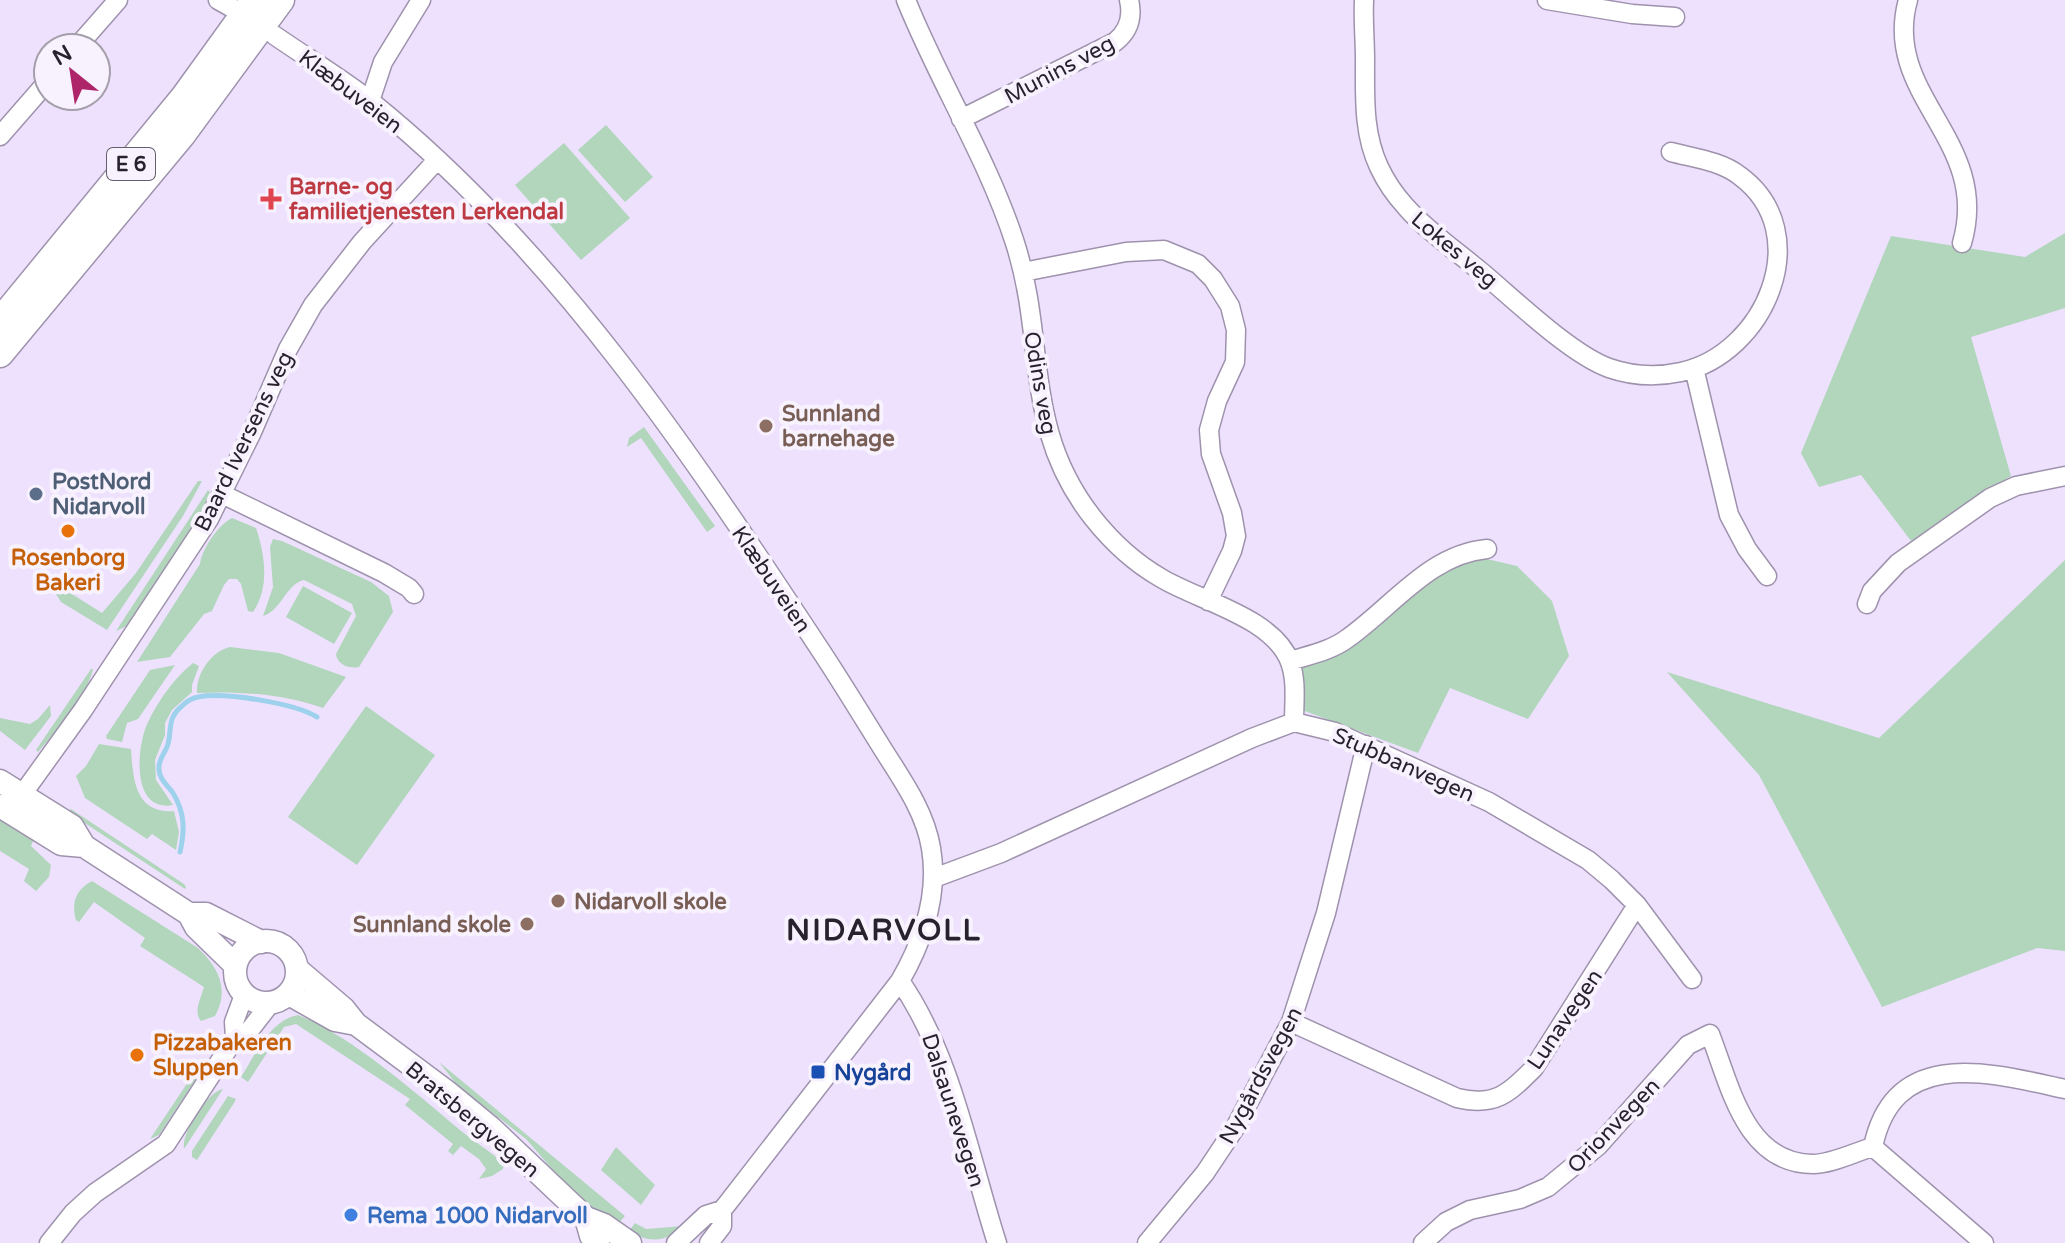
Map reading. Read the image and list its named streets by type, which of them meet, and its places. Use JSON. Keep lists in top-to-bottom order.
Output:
{
  "streets": {
    "highway": ["E 6"],
    "main road": ["Bratsbergvegen"],
    "street": [
      "Munins veg",
      "Klæbuveien",
      "Lokes veg",
      "Odins veg",
      "Baard Iversens veg",
      "Stubbanvegen",
      "Lunavegen",
      "Nygårdsvegen",
      "Dalsaunevegen",
      "Orionvegen"
    ]
  },
  "crossings": [
    ["Munins veg", "Odins veg"],
    ["Klæbuveien", "Baard Iversens veg"],
    ["Klæbuveien", "Dalsaunevegen"],
    ["Stubbanvegen", "Lunavegen"],
    ["Stubbanvegen", "Nygårdsvegen"],
    ["Lunavegen", "Nygårdsvegen"]
  ],
  "districts": ["NIDARVOLL"],
  "places": {
    "health": ["Barne- og familietjenesten Lerkendal"],
    "other": [
      "Sunnland barnehage",
      "PostNord Nidarvoll",
      "Rosenborg Bakeri",
      "Nidarvoll skole",
      "Sunnland skole",
      "Pizzabakeren Sluppen",
      "Rema 1000 Nidarvoll"
    ],
    "transit": ["Nygård"]
  },
  "north": "top left"
}
